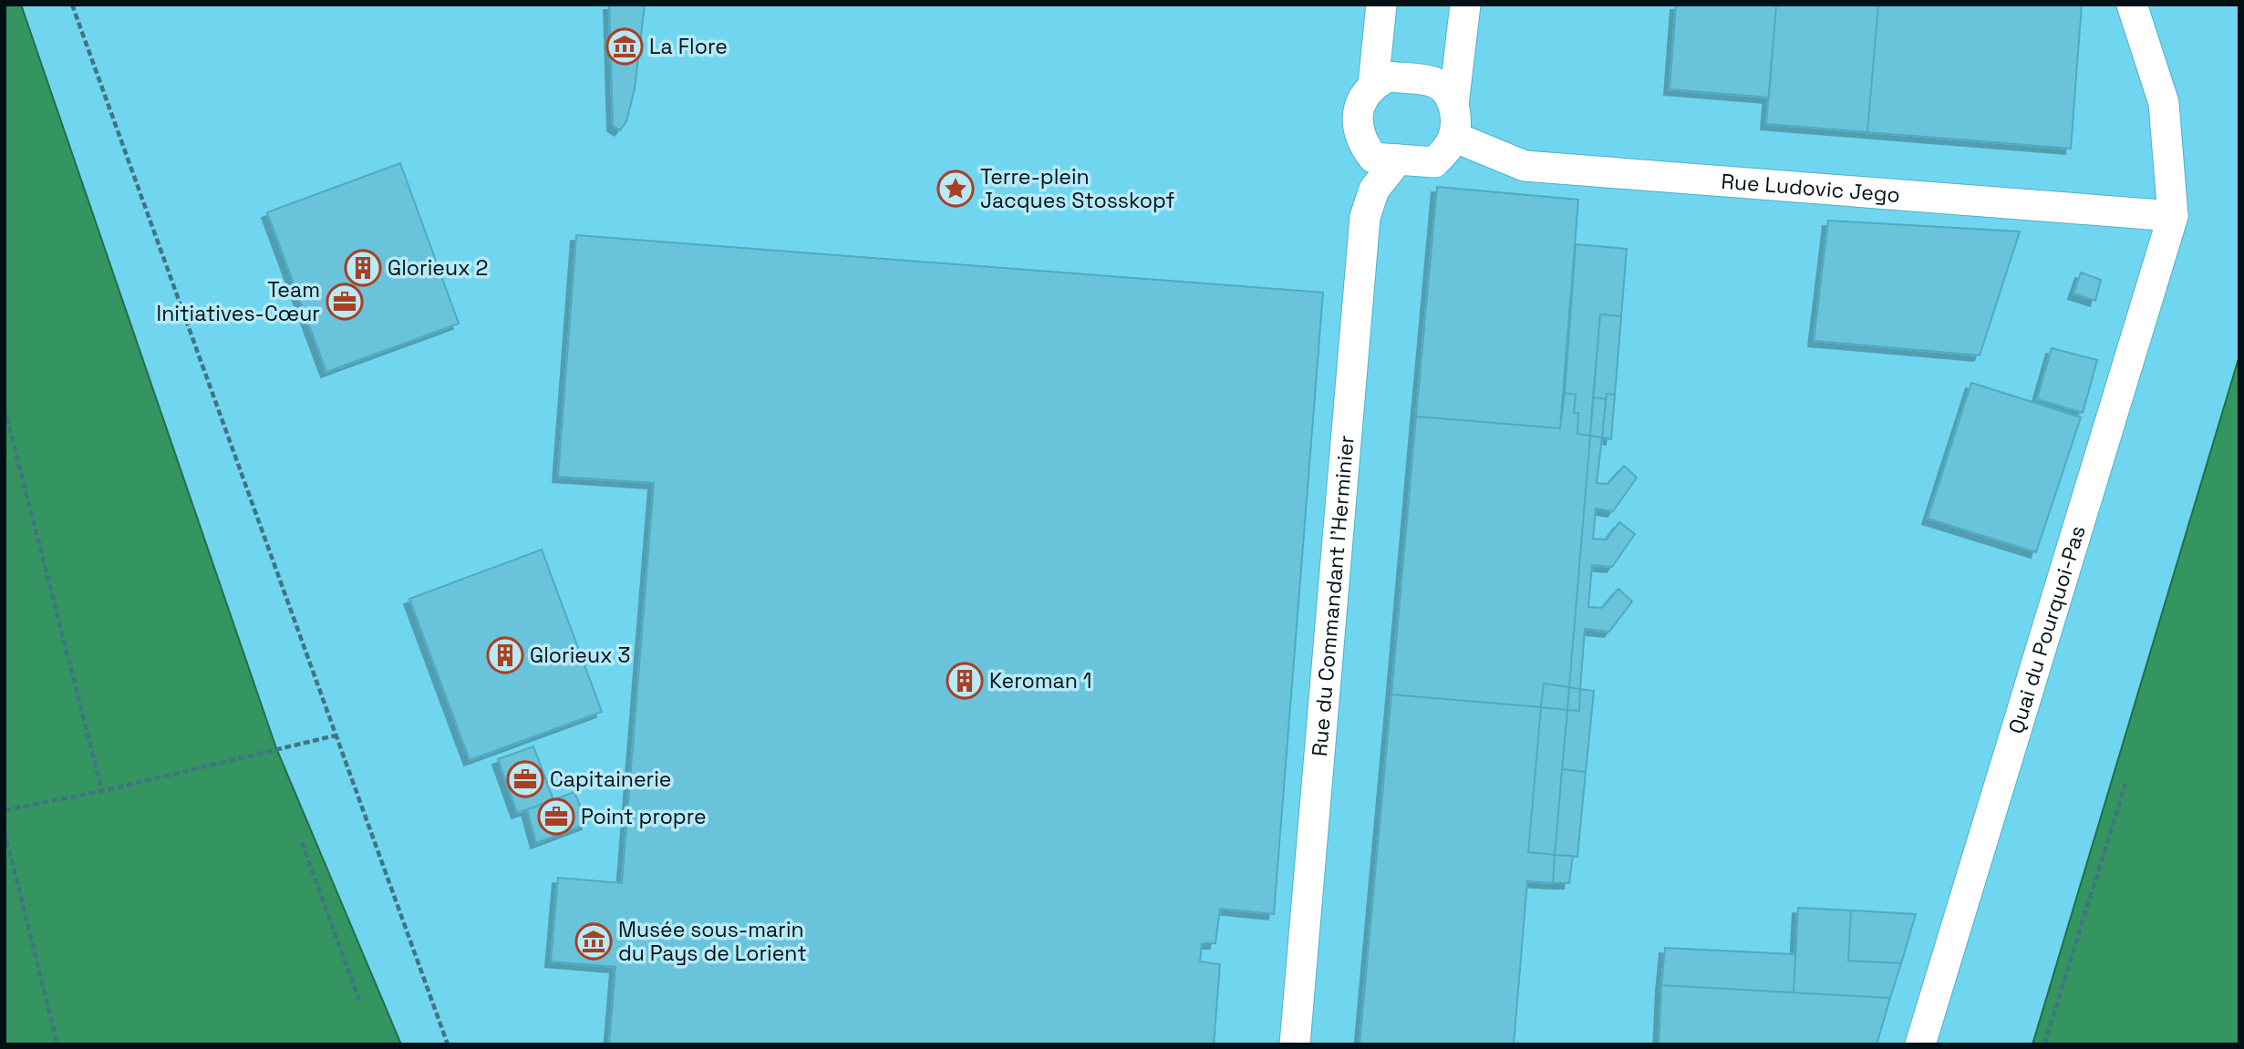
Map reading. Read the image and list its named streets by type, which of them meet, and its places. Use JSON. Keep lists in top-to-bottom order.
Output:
{
  "streets": {
    "street": ["Rue Ludovic Jego", "Rue du Commandant l'Herminier", "Quai du Pourquoi-Pas"]
  },
  "crossings": [
    ["Rue Ludovic Jego", "Rue du Commandant l'Herminier"],
    ["Rue Ludovic Jego", "Quai du Pourquoi-Pas"]
  ],
  "places": {
    "museum": ["La Flore", "Musée sous-marin du Pays de Lorient"],
    "place": ["Terre-plein Jacques Stosskopf"],
    "building": ["Glorieux 2", "Glorieux 3", "Keroman 1"],
    "office": ["Team Initiatives-Cœur", "Capitainerie", "Point propre"]
  }
}
